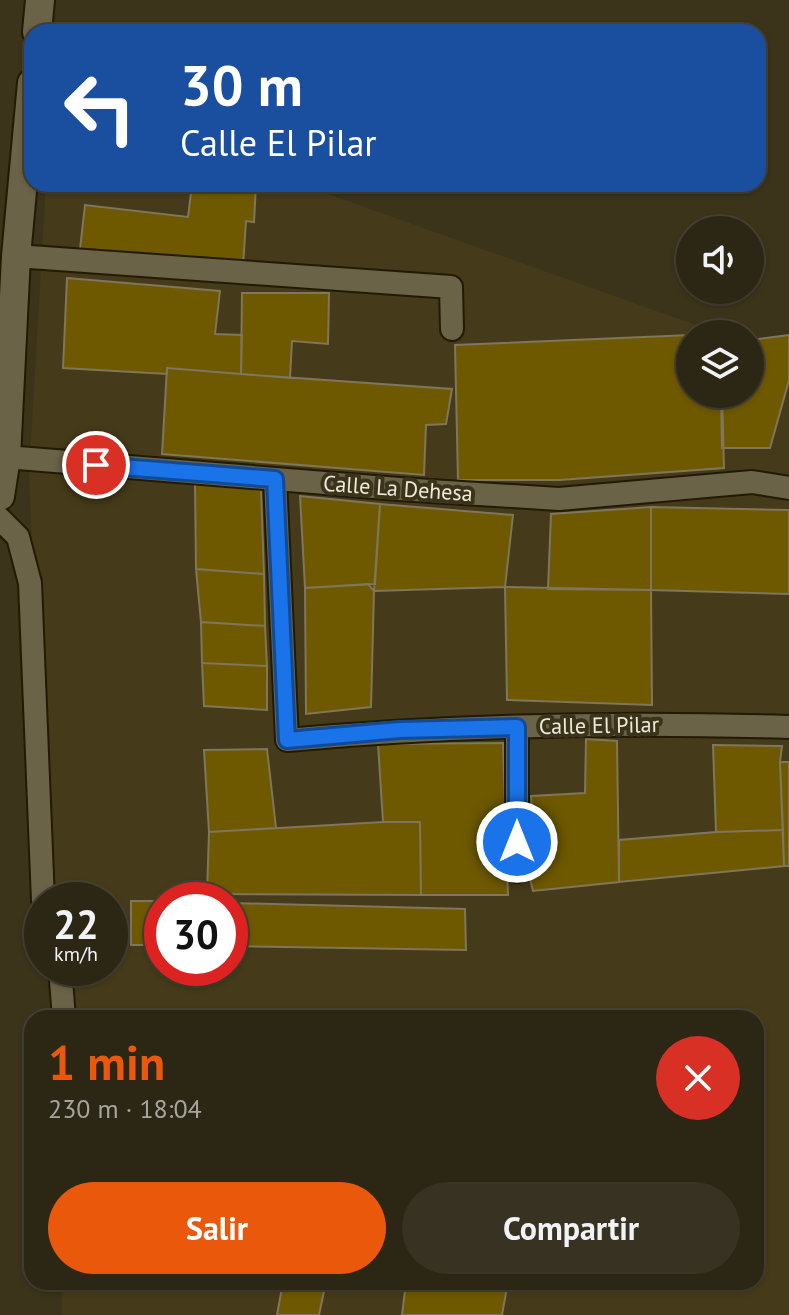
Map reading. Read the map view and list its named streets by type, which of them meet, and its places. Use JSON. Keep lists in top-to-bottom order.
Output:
{
  "streets": {
    "street": ["Calle La Dehesa", "Calle El Pilar"]
  },
  "crossings": [
    ["Calle La Dehesa", "Calle El Pilar"]
  ],
  "page": {
    "turn": ["30 m", "Calle El Pilar"],
    "speed": "22 km/h",
    "limit": "30",
    "heading": ["1 min", "230 m · 18:04"],
    "buttons": ["Salir", "Compartir"]
  }
}
